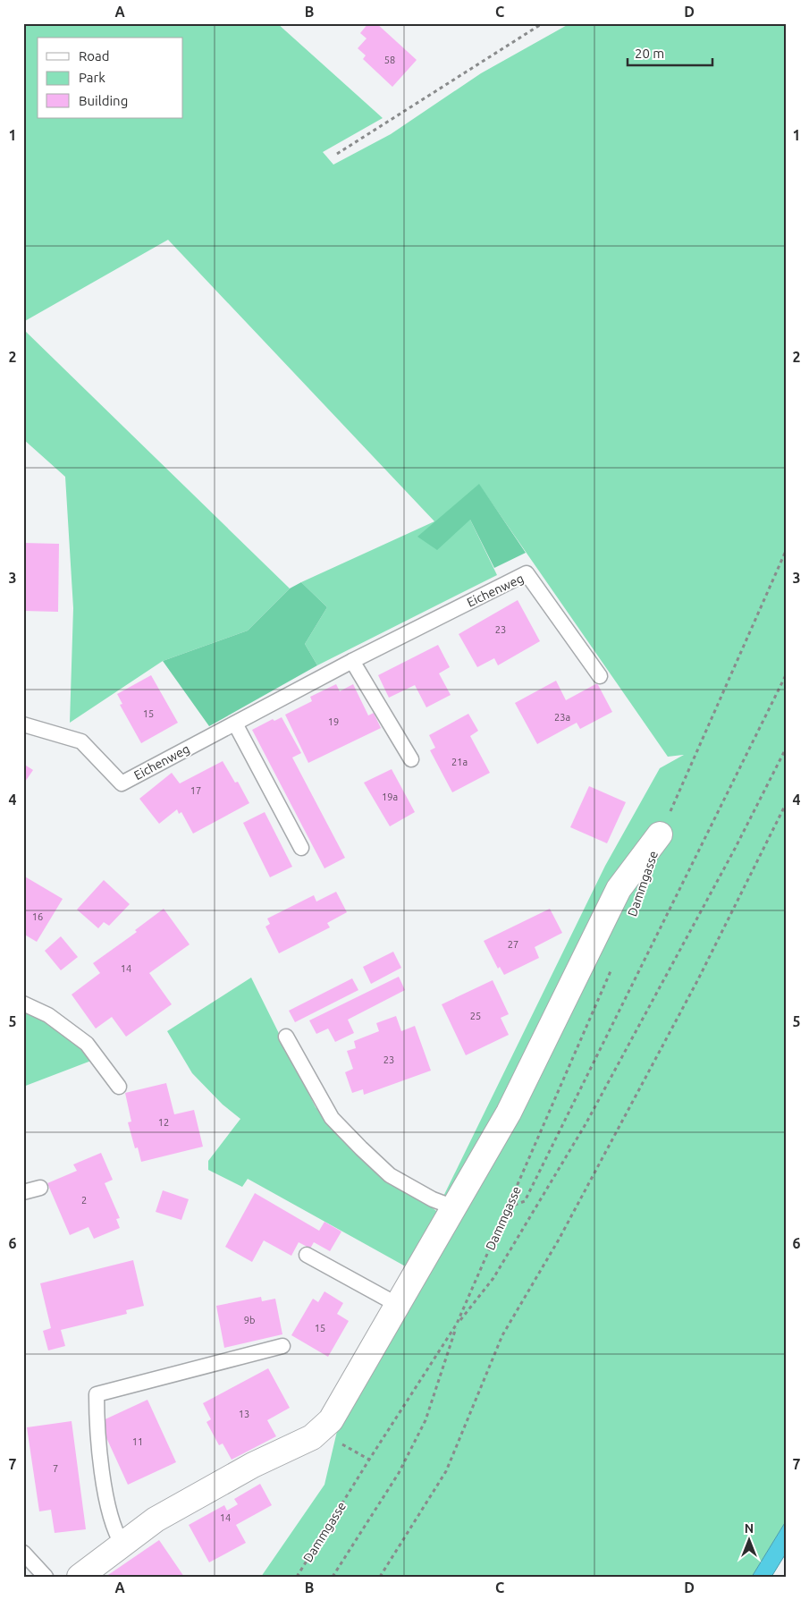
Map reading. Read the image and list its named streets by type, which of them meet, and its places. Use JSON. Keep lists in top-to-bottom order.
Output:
{
  "streets": {
    "street": ["Dammgasse"],
    "lane": ["Eichenweg"]
  },
  "house_numbers": [
    "58",
    "23",
    "15",
    "23a",
    "19",
    "21a",
    "17",
    "19a",
    "16",
    "27",
    "14",
    "25",
    "23",
    "12",
    "2",
    "9b",
    "15",
    "13",
    "11",
    "7",
    "14"
  ],
  "legend": ["Road", "Park", "Building"],
  "scale_bar": "20 m",
  "north": "top",
  "grid": {
    "columns": [
      "A",
      "B",
      "C",
      "D"
    ],
    "rows": [
      "1",
      "2",
      "3",
      "4",
      "5",
      "6",
      "7"
    ]
  }
}
